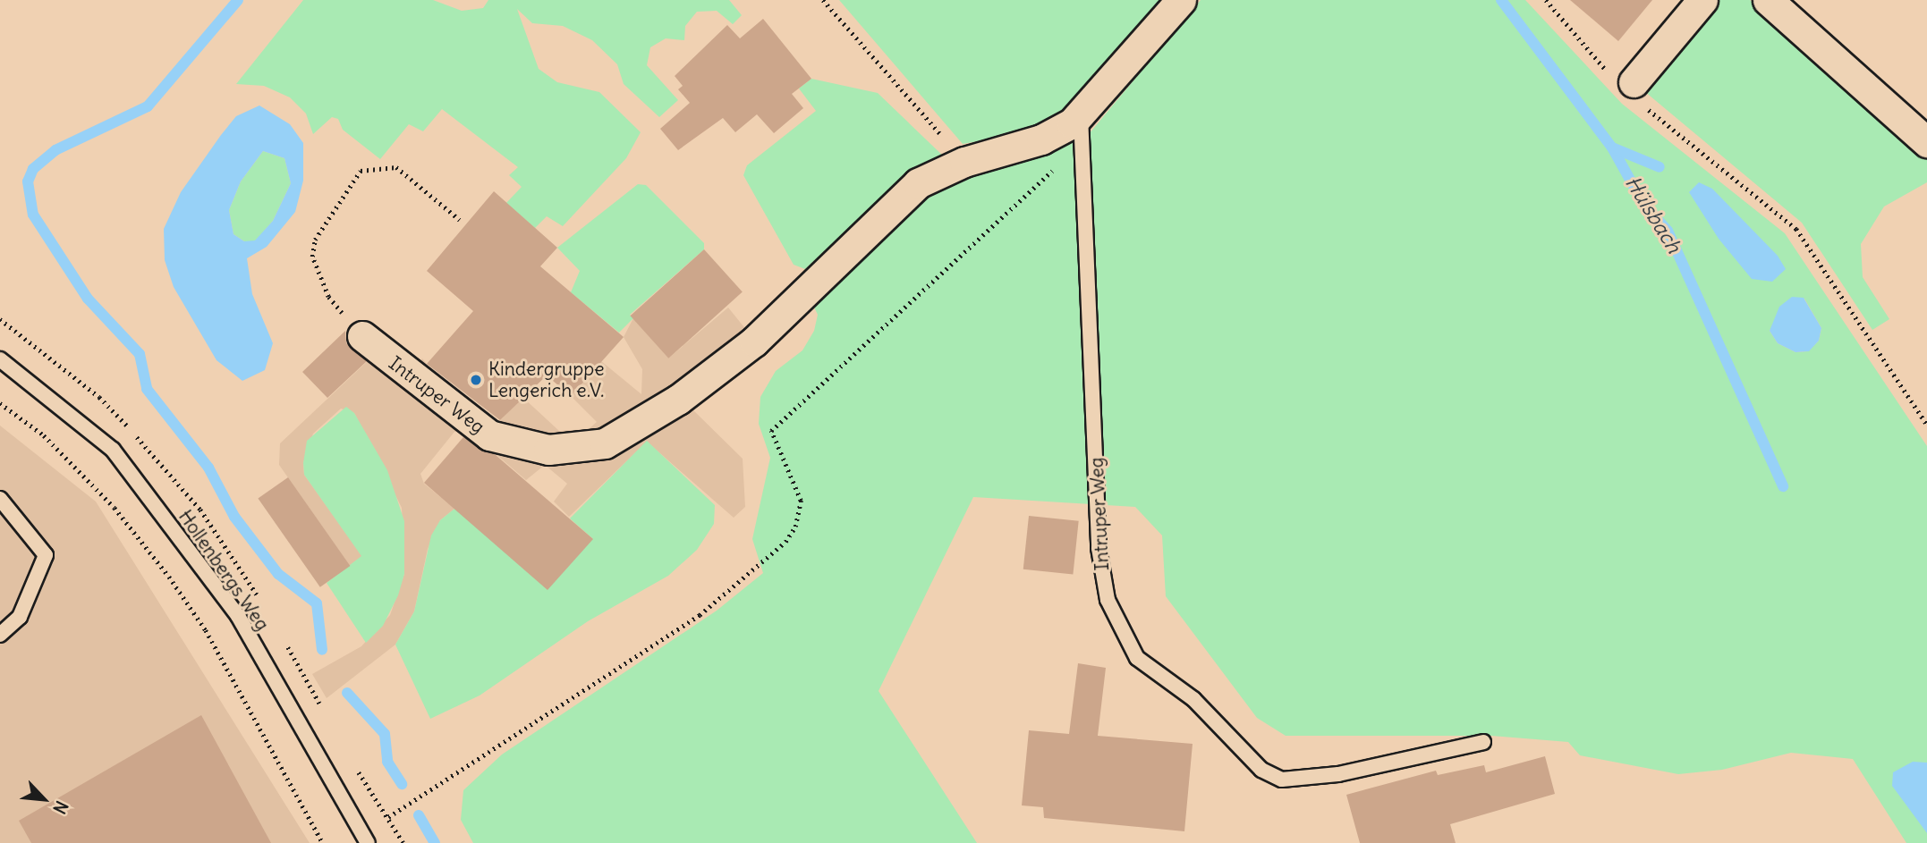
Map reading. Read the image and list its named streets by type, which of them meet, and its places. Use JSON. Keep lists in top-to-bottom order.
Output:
{
  "streets": {
    "street": ["Intruper Weg"],
    "lane": ["Hollenbergs Weg"]
  },
  "water": ["Hülsbach"],
  "places": ["Kindergruppe Lengerich e.V."],
  "north": "bottom right"
}
